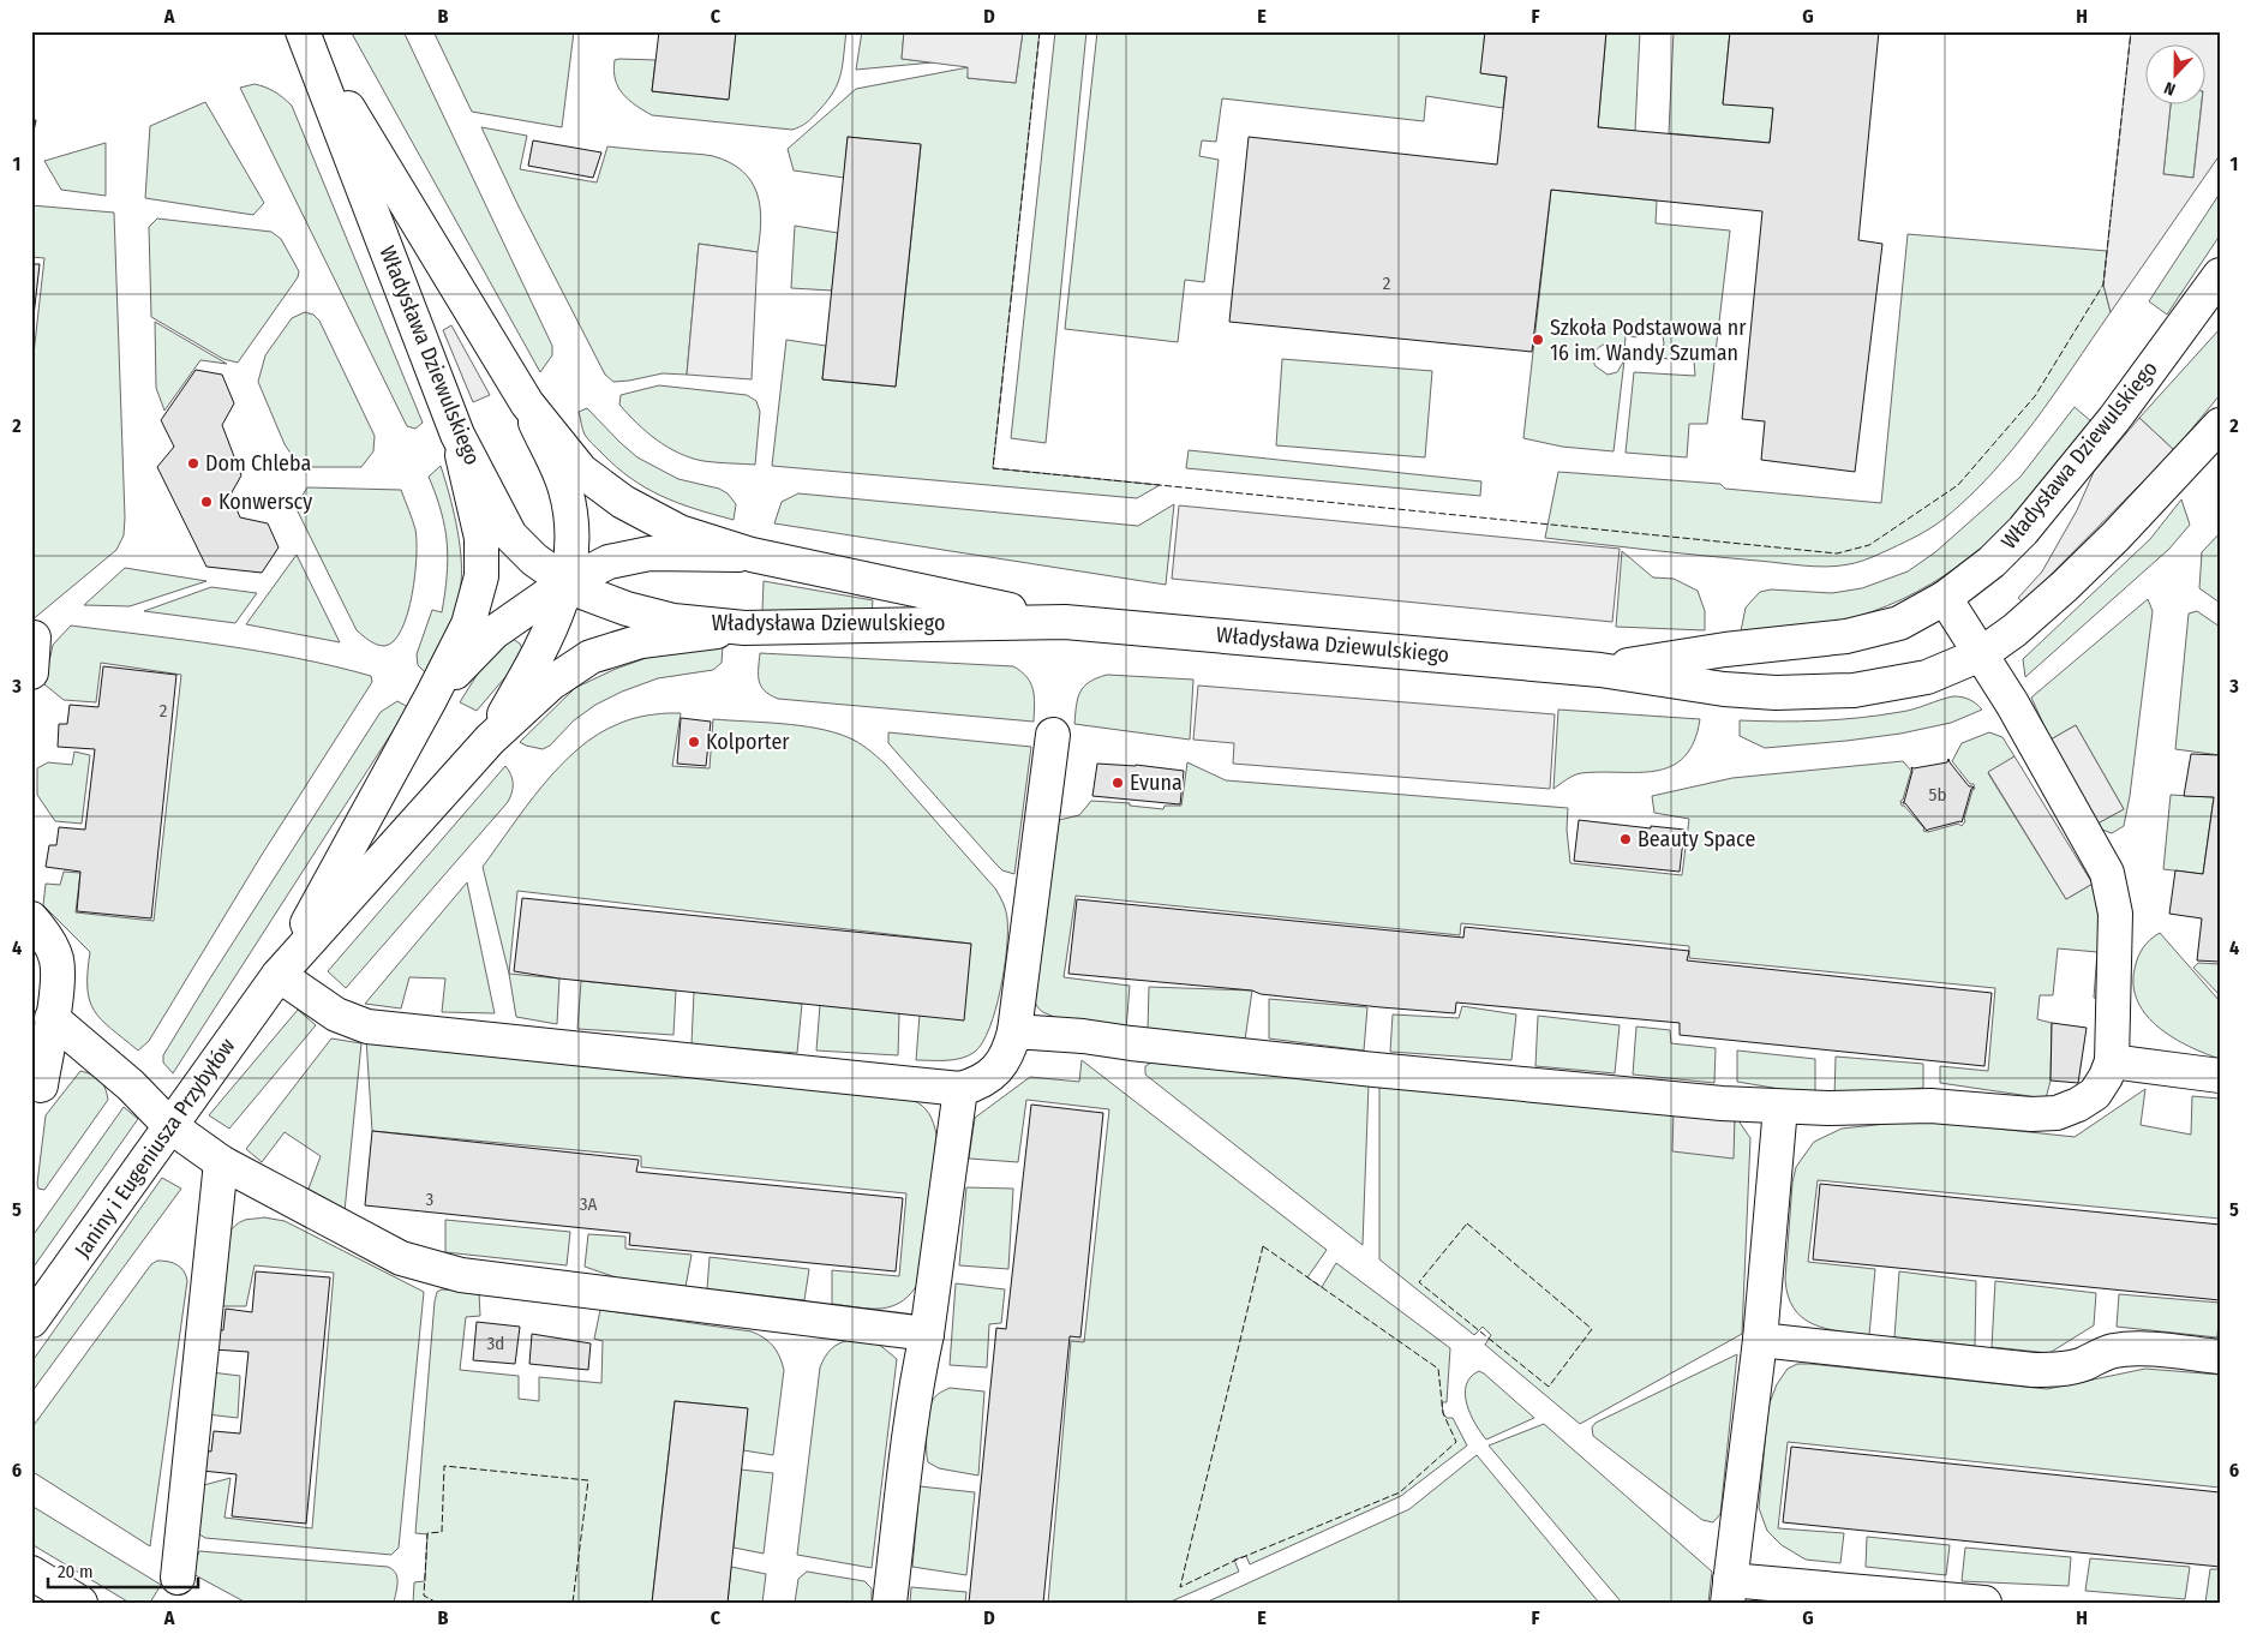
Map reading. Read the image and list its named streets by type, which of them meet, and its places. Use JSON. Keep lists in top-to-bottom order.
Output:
{
  "streets": {
    "street": ["Władysława Dziewulskiego", "Janiny i Eugeniusza Przybyłów"]
  },
  "crossings": [
    ["Władysława Dziewulskiego", "Janiny i Eugeniusza Przybyłów"]
  ],
  "places": [
    "Szkoła Podstawowa nr 16 im. Wandy Szuman",
    "Dom Chleba",
    "Konwerscy",
    "Kolporter",
    "Evuna",
    "Beauty Space"
  ],
  "house_numbers": [
    "2",
    "2",
    "5b",
    "3",
    "3A",
    "3d"
  ],
  "scale_bar": "20 m",
  "north": "bottom",
  "grid": {
    "columns": [
      "A",
      "B",
      "C",
      "D",
      "E",
      "F",
      "G",
      "H"
    ],
    "rows": [
      "1",
      "2",
      "3",
      "4",
      "5",
      "6"
    ]
  }
}
